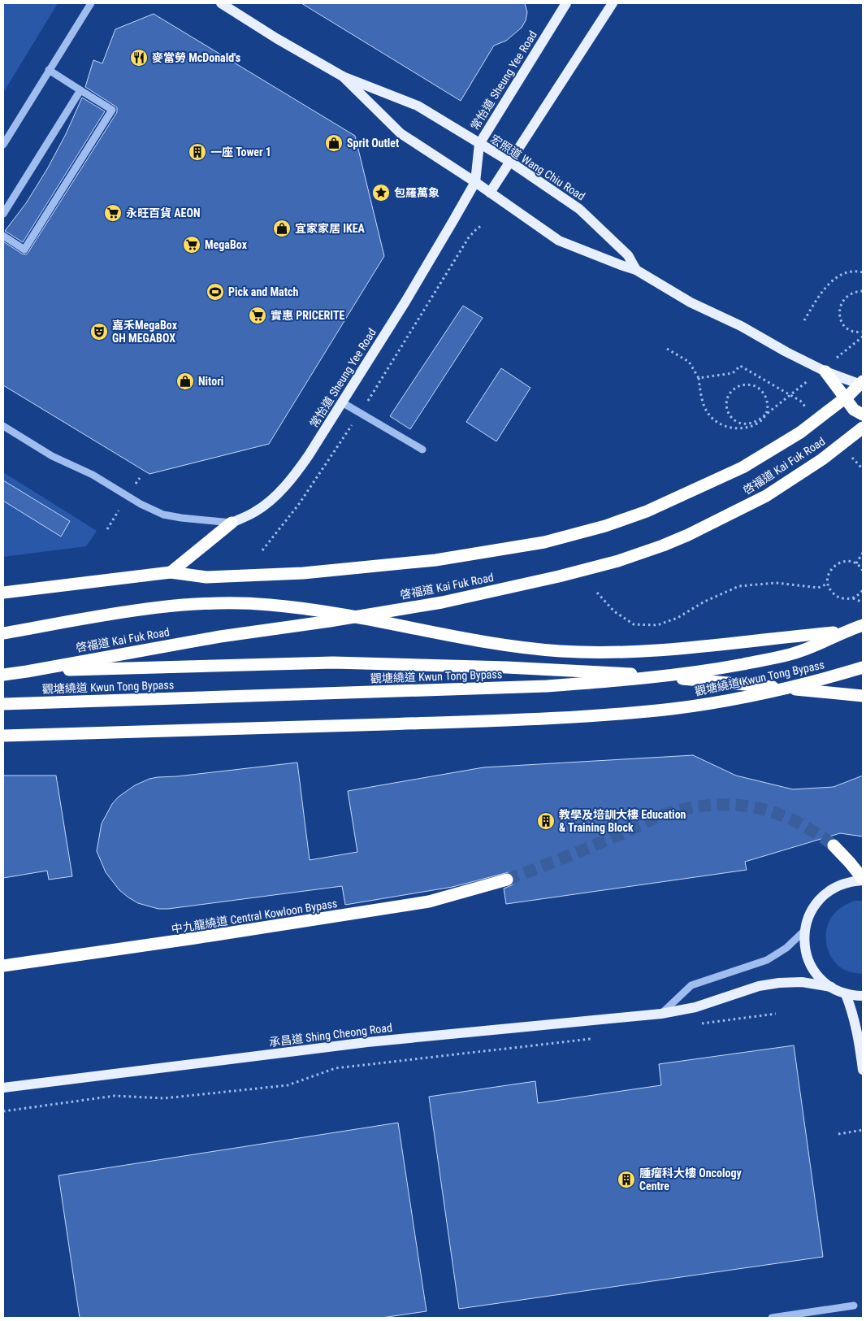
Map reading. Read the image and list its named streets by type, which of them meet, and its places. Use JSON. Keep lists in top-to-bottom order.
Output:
{
  "streets": {
    "highway": ["啓福道 Kai Fuk Road", "觀塘繞道 Kwun Tong Bypass", "中九龍繞道 Central Kowloon Bypass"],
    "main road": ["常怡道 Sheung Yee Road", "宏照道 Wang Chiu Road", "承昌道 Shing Cheong Road"]
  },
  "crossings": [
    ["常怡道 Sheung Yee Road", "宏照道 Wang Chiu Road"]
  ],
  "places": {
    "restaurant": ["麥當勞 McDonald's"],
    "shop": ["Sprit Outlet", "宜家家居 IKEA", "Nitori"],
    "building": ["一座 Tower 1", "教學及培訓大樓 Education & Training Block", "腫瘤科大樓 Oncology Centre"],
    "place": ["包羅萬象"],
    "supermarket": ["永旺百貨 AEON", "MegaBox", "實惠 PRICERITE"],
    "sports": ["Pick and Match"],
    "theatre": ["嘉禾MegaBox GH MEGABOX"]
  }
}
